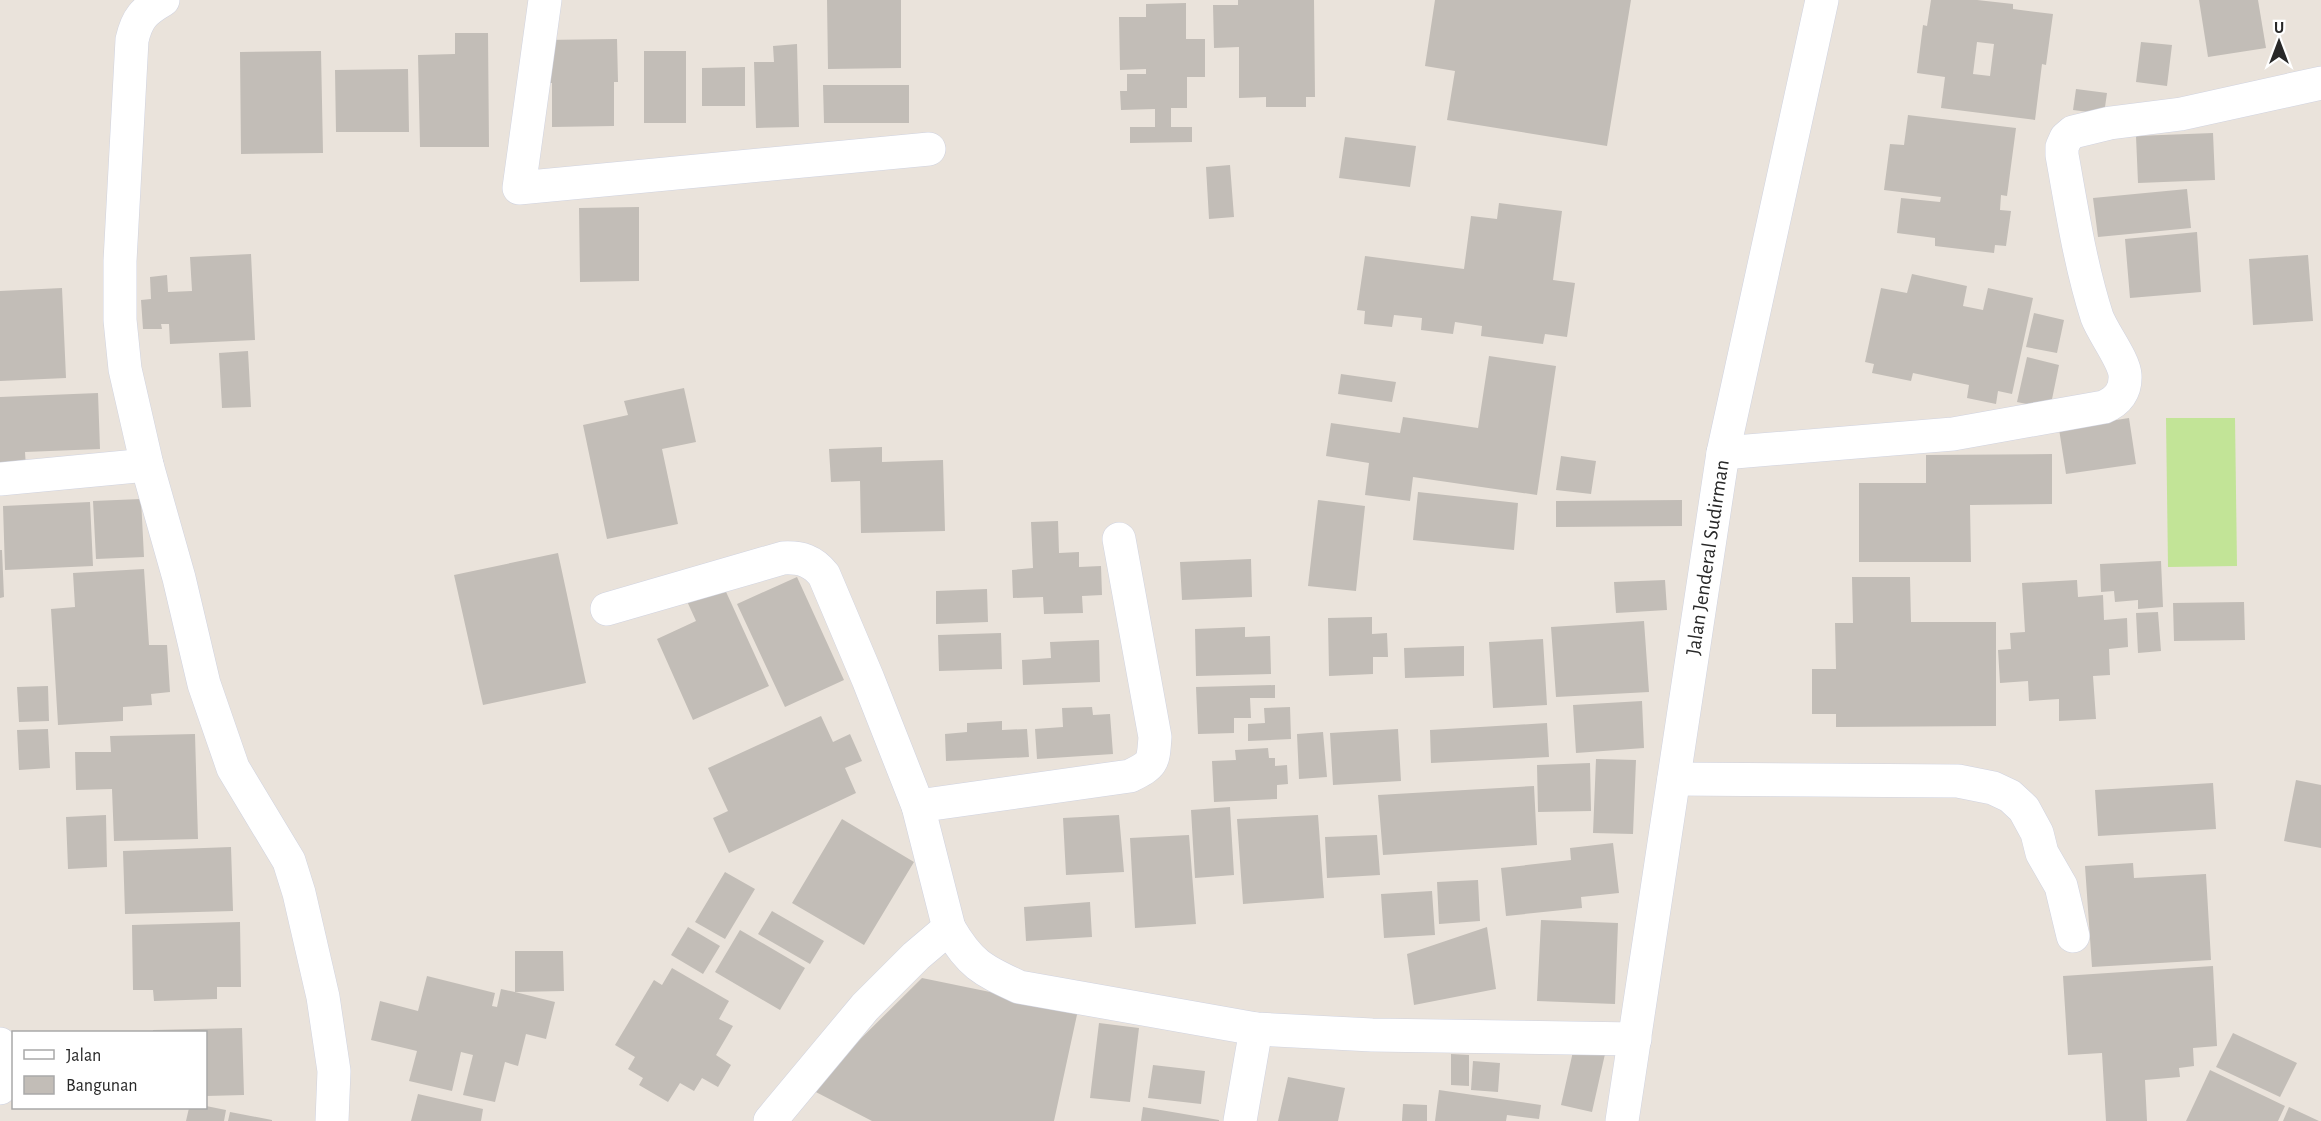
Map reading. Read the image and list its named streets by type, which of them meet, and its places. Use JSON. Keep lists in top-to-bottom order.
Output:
{
  "streets": {
    "street": ["Jalan Jenderal Sudirman"]
  },
  "legend": ["Jalan", "Bangunan"],
  "north": "top"
}
